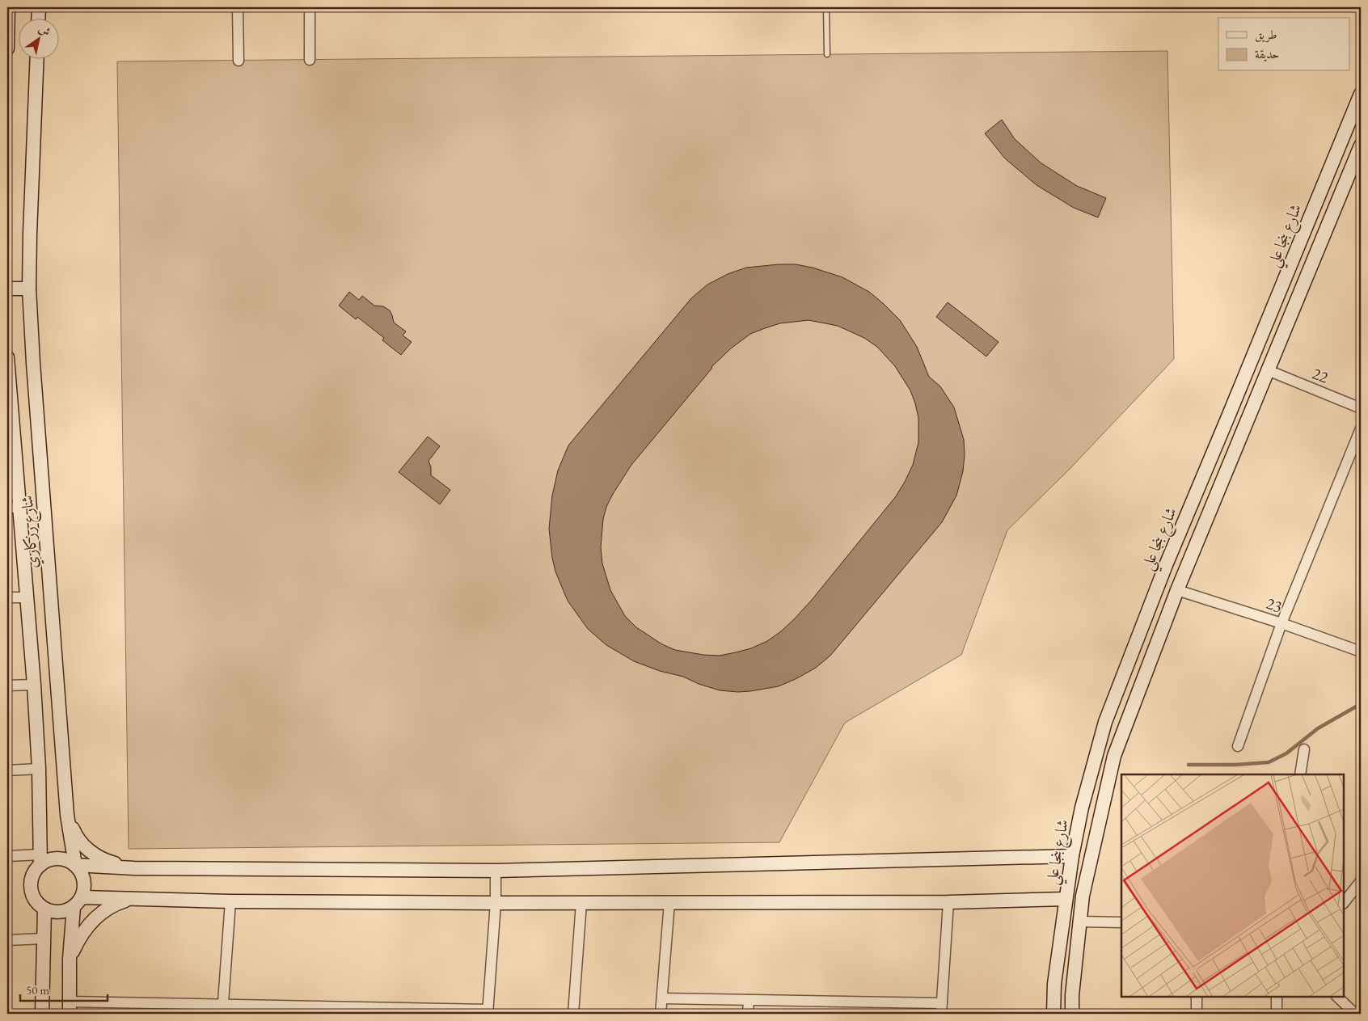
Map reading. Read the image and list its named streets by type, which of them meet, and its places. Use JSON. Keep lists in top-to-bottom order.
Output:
{
  "streets": {
    "street": [
      "شارع بنجا علي",
      "22",
      "شارع رزكاري",
      "23"
    ]
  },
  "crossings": [
    ["شارع بنجا علي", "22"],
    ["شارع بنجا علي", "23"]
  ],
  "legend": ["طريق", "حديقة"],
  "scale_bar": "50 m",
  "north": "top right"
}
